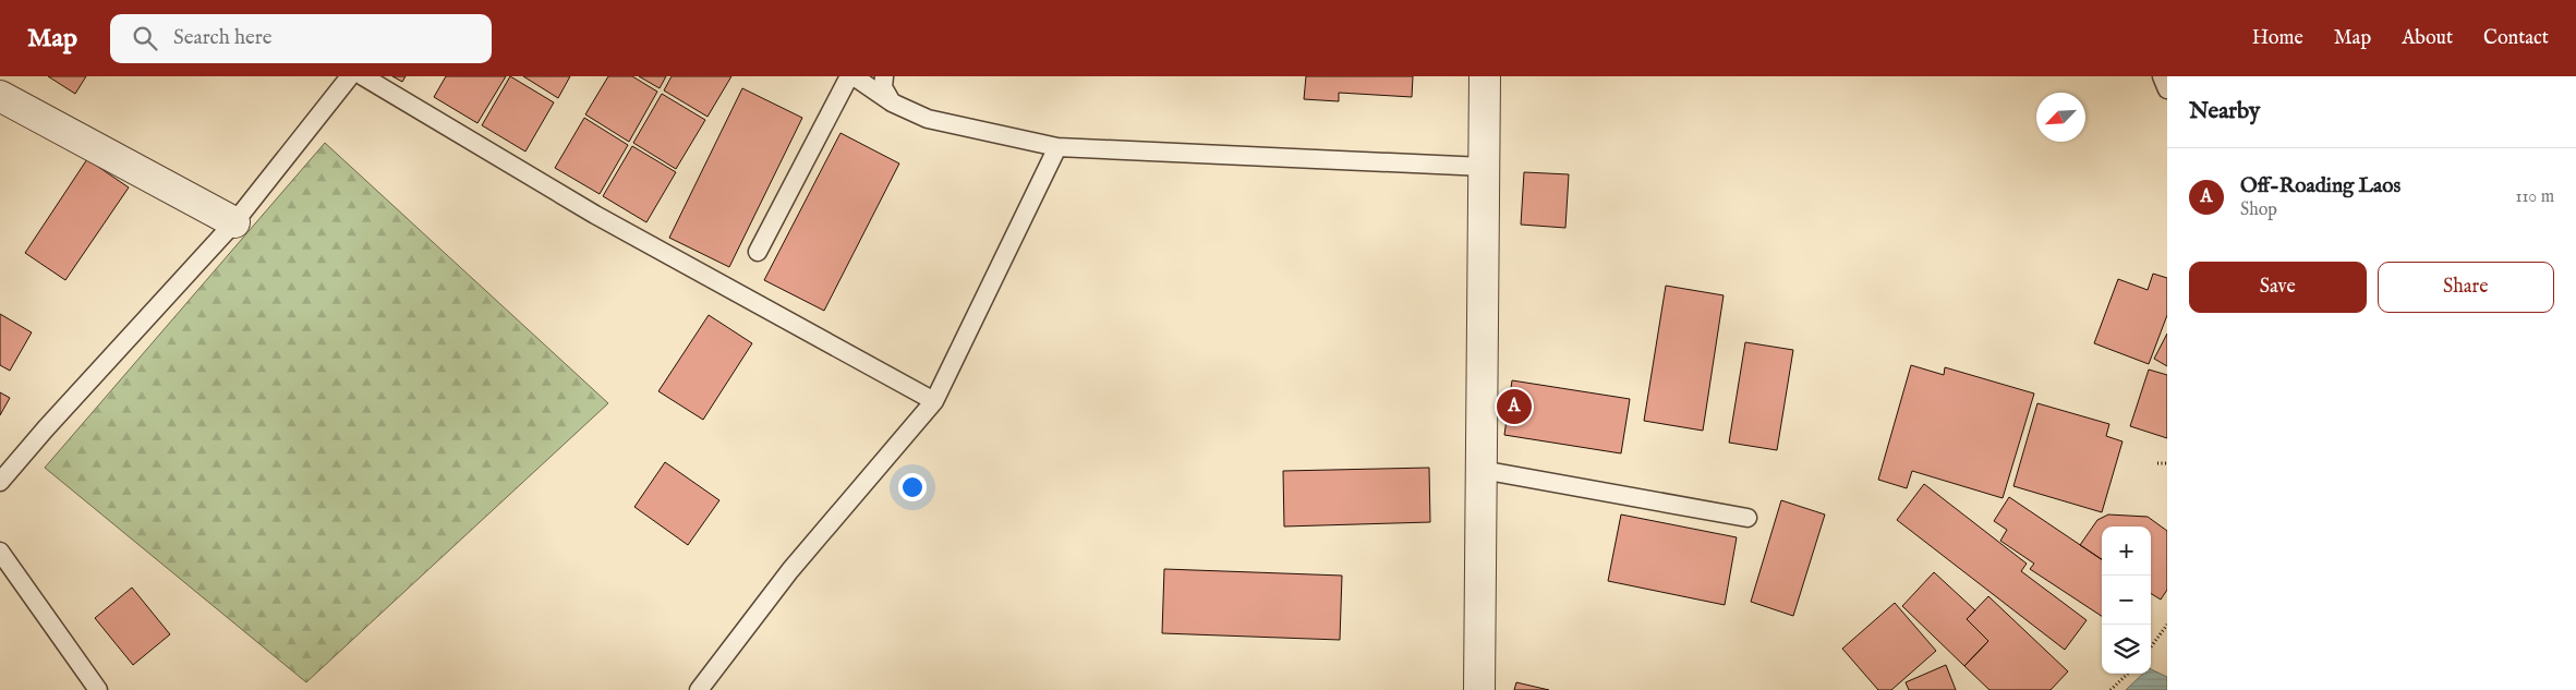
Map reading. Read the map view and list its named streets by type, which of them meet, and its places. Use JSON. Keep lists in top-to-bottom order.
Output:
{
  "north": "bottom left",
  "page": {
    "header": "Map",
    "search": "Search here",
    "nav": [
      "Home",
      "Map",
      "About",
      "Contact"
    ],
    "heading": "Nearby",
    "list": [
      {
        "mark": "A",
        "name": "Off-Roading Laos",
        "note": "Shop",
        "value": "110 m"
      }
    ],
    "buttons": ["Save", "Share"],
    "pins": "A",
    "map_buttons": ["+", "−"]
  }
}
